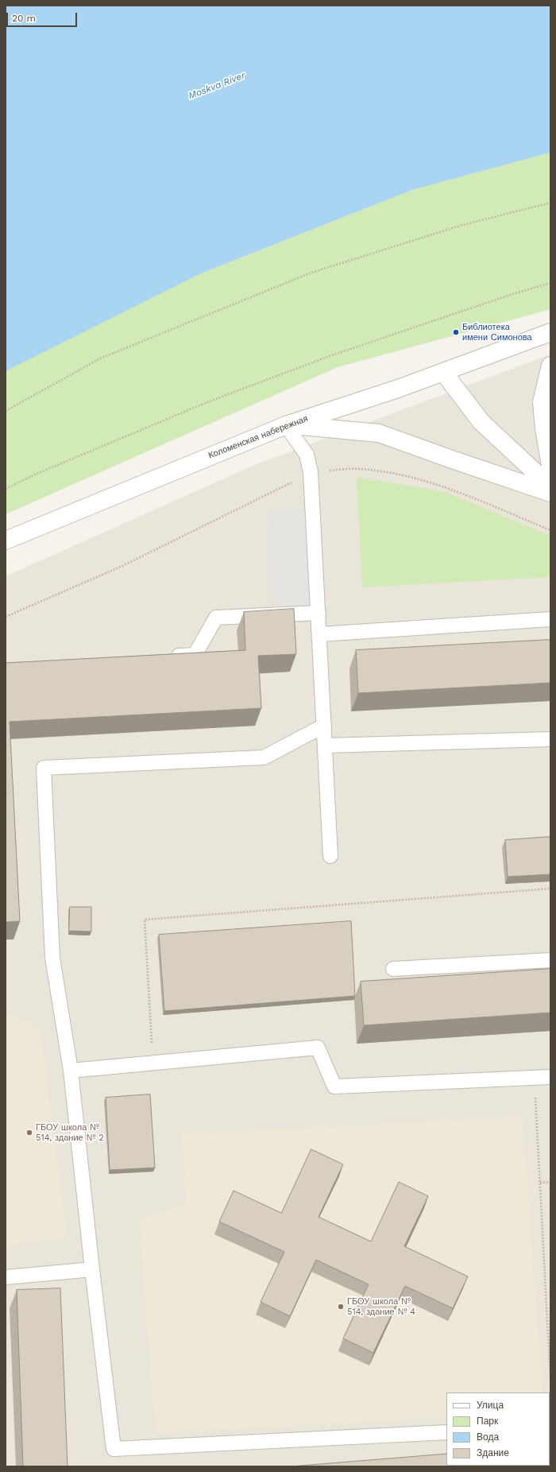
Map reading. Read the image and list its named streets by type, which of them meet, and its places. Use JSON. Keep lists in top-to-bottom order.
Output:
{
  "streets": {
    "street": ["Коломенская набережная"]
  },
  "water": ["Moskva River"],
  "places": ["Библиотека имени Симонова", "ГБОУ школа № 514, здание № 2", "ГБОУ школа № 514, здание № 4"],
  "legend": [
    "Улица",
    "Парк",
    "Вода",
    "Здание"
  ],
  "scale_bar": "20 m"
}
